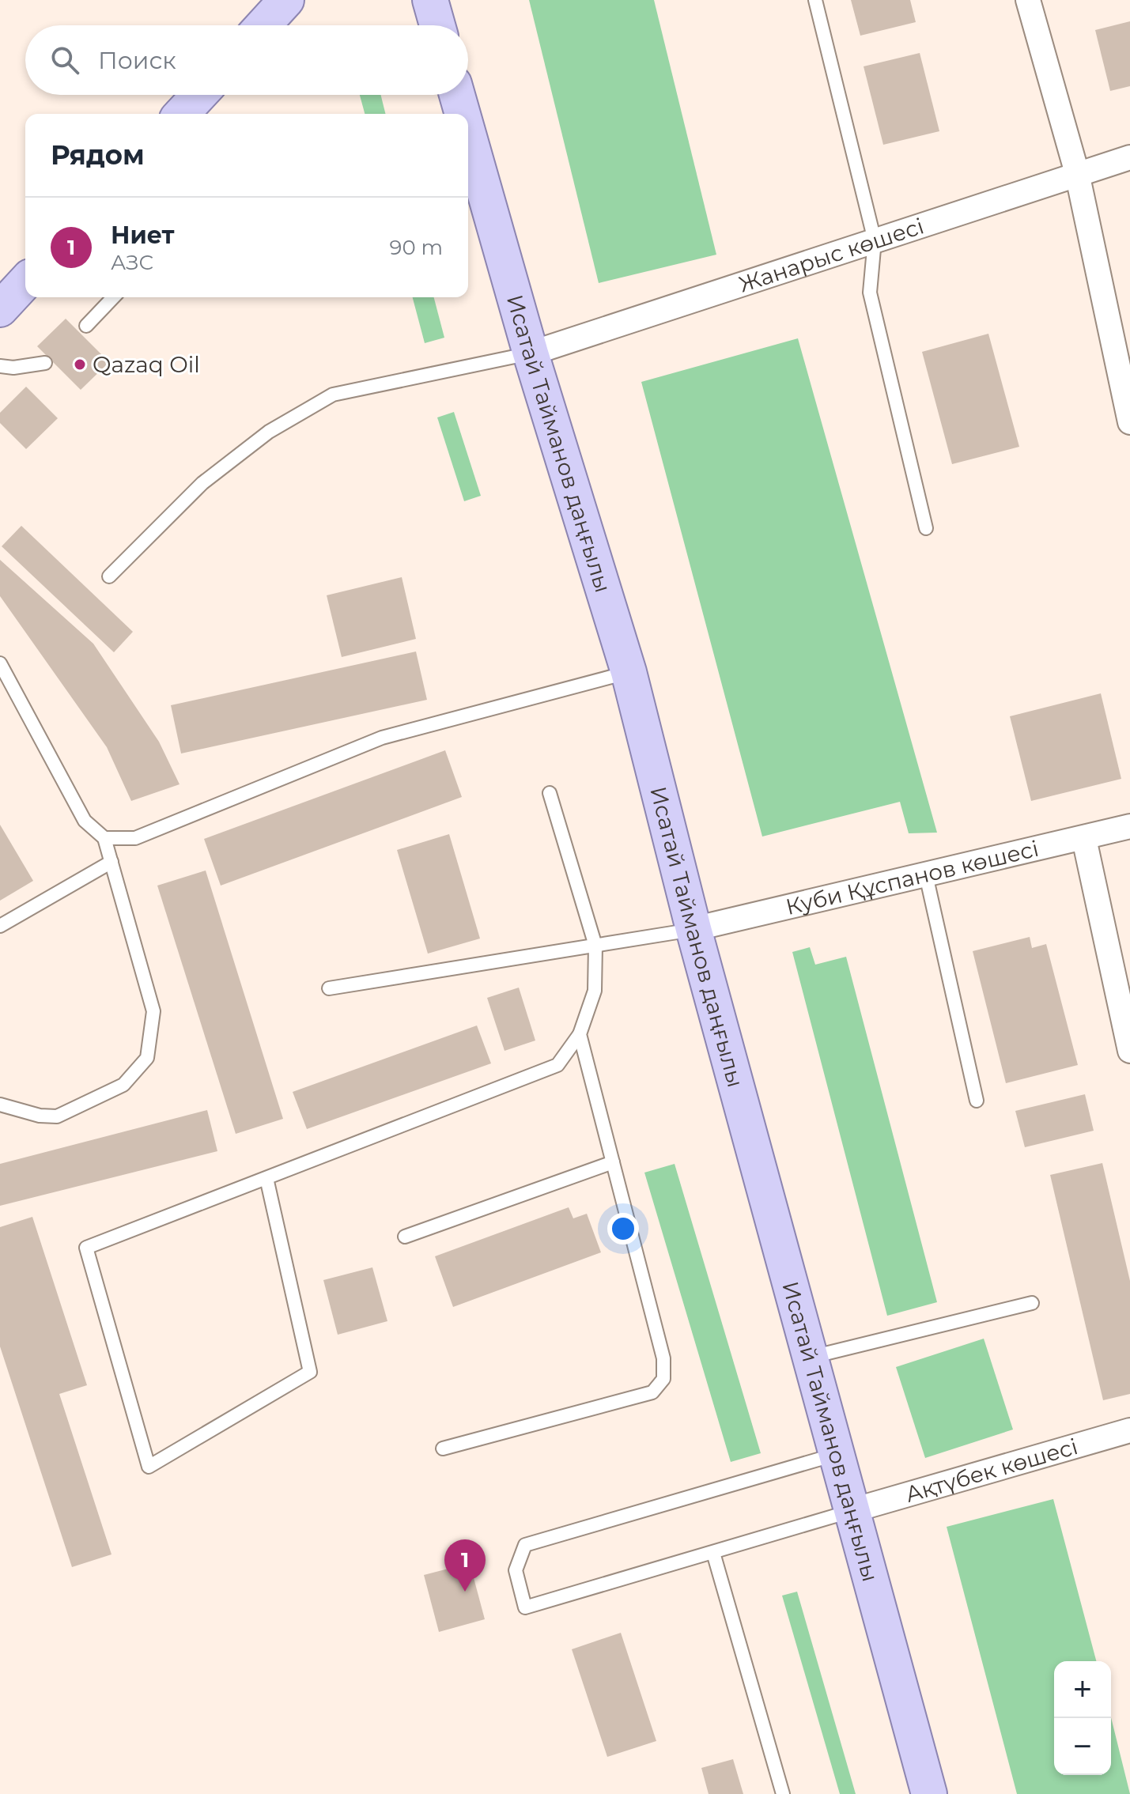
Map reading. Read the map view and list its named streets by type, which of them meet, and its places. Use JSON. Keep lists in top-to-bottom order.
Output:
{
  "streets": {
    "main road": ["Исатай Тайманов даңғылы"],
    "street": ["Жанарыс көшесі", "Куби Құспанов көшесi", "Ақтүбек көшесi"]
  },
  "crossings": [
    ["Жанарыс көшесі", "Исатай Тайманов даңғылы"],
    ["Исатай Тайманов даңғылы", "Куби Құспанов көшесi"],
    ["Исатай Тайманов даңғылы", "Ақтүбек көшесi"]
  ],
  "places": ["Qazaq Oil"],
  "page": {
    "search": "Поиск",
    "heading": "Рядом",
    "list": [
      {
        "mark": "1",
        "name": "Ниет",
        "note": "АЗС",
        "value": "90 m"
      }
    ],
    "pins": "1",
    "map_buttons": ["+", "−"]
  }
}
